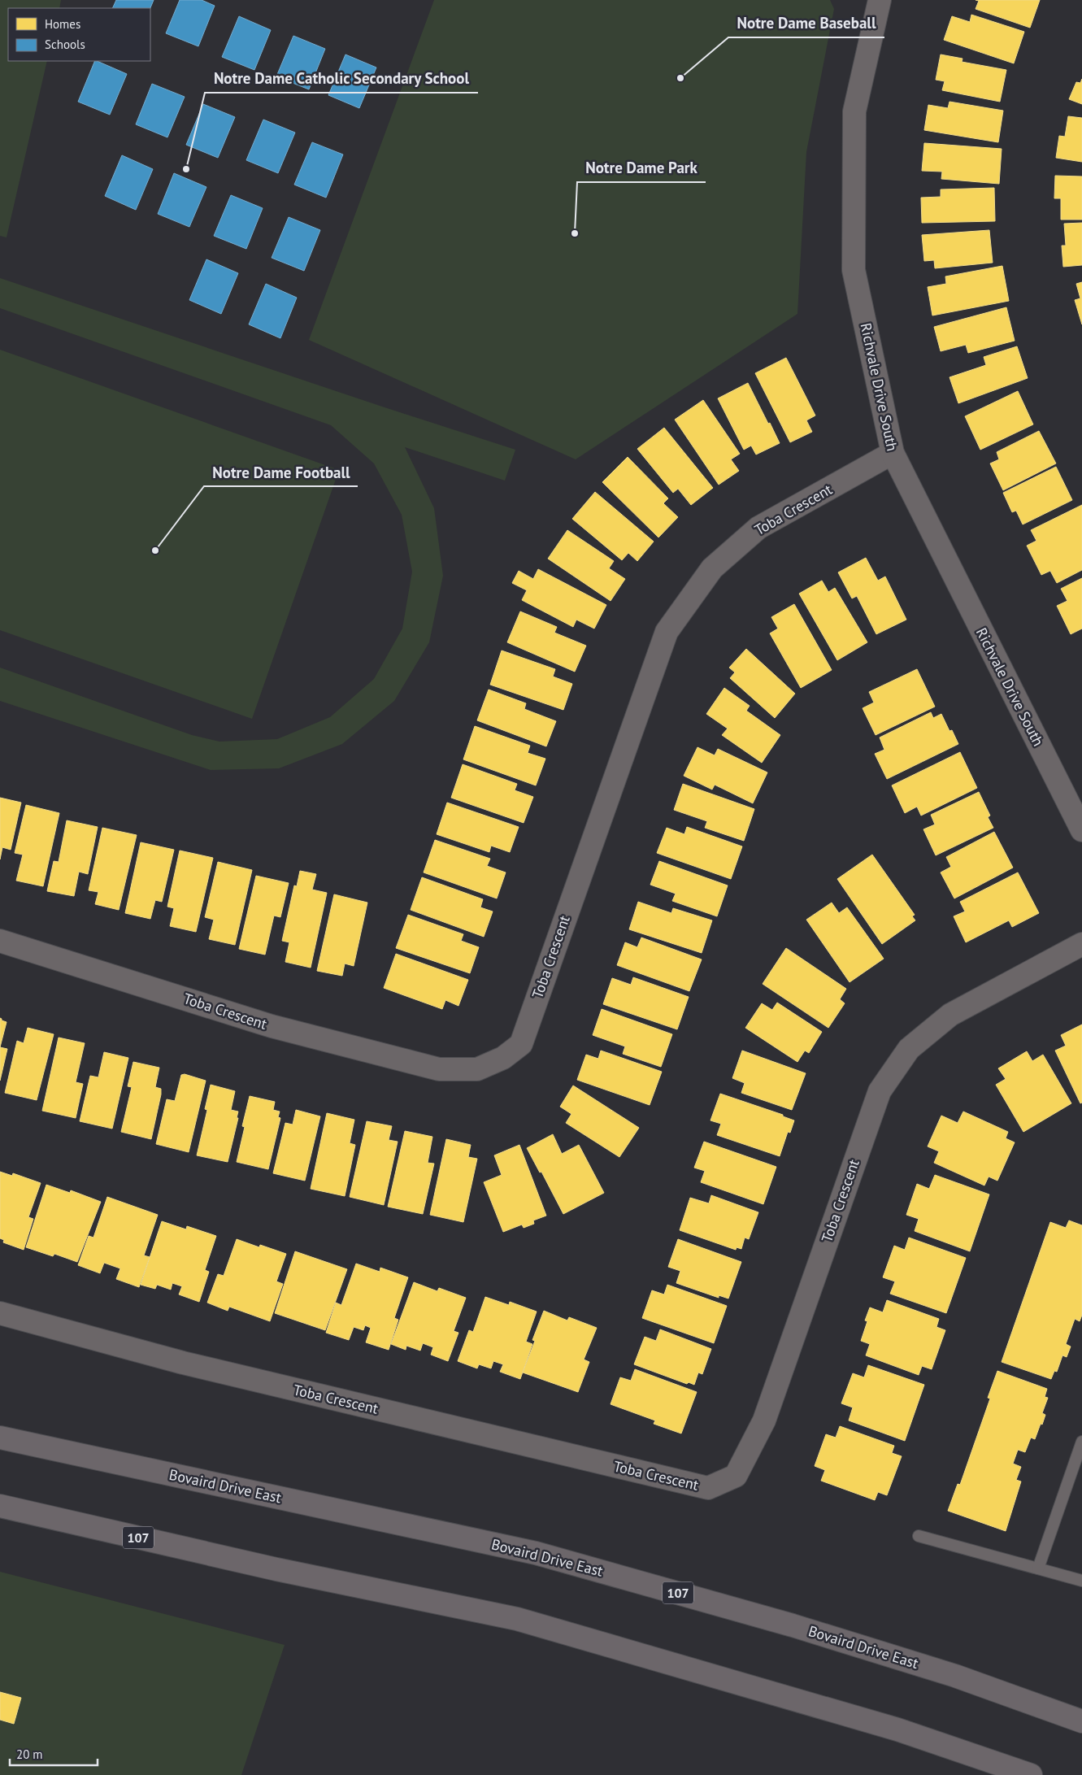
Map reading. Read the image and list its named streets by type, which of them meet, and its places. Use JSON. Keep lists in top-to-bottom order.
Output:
{
  "streets": {
    "main road": ["Bovaird Drive East", "107"],
    "street": ["Richvale Drive South", "Toba Crescent"]
  },
  "crossings": [
    ["Richvale Drive South", "Toba Crescent"]
  ],
  "places": [
    "Notre Dame Baseball",
    "Notre Dame Catholic Secondary School",
    "Notre Dame Park",
    "Notre Dame Football"
  ],
  "legend": ["Homes", "Schools"],
  "scale_bar": "20 m"
}
